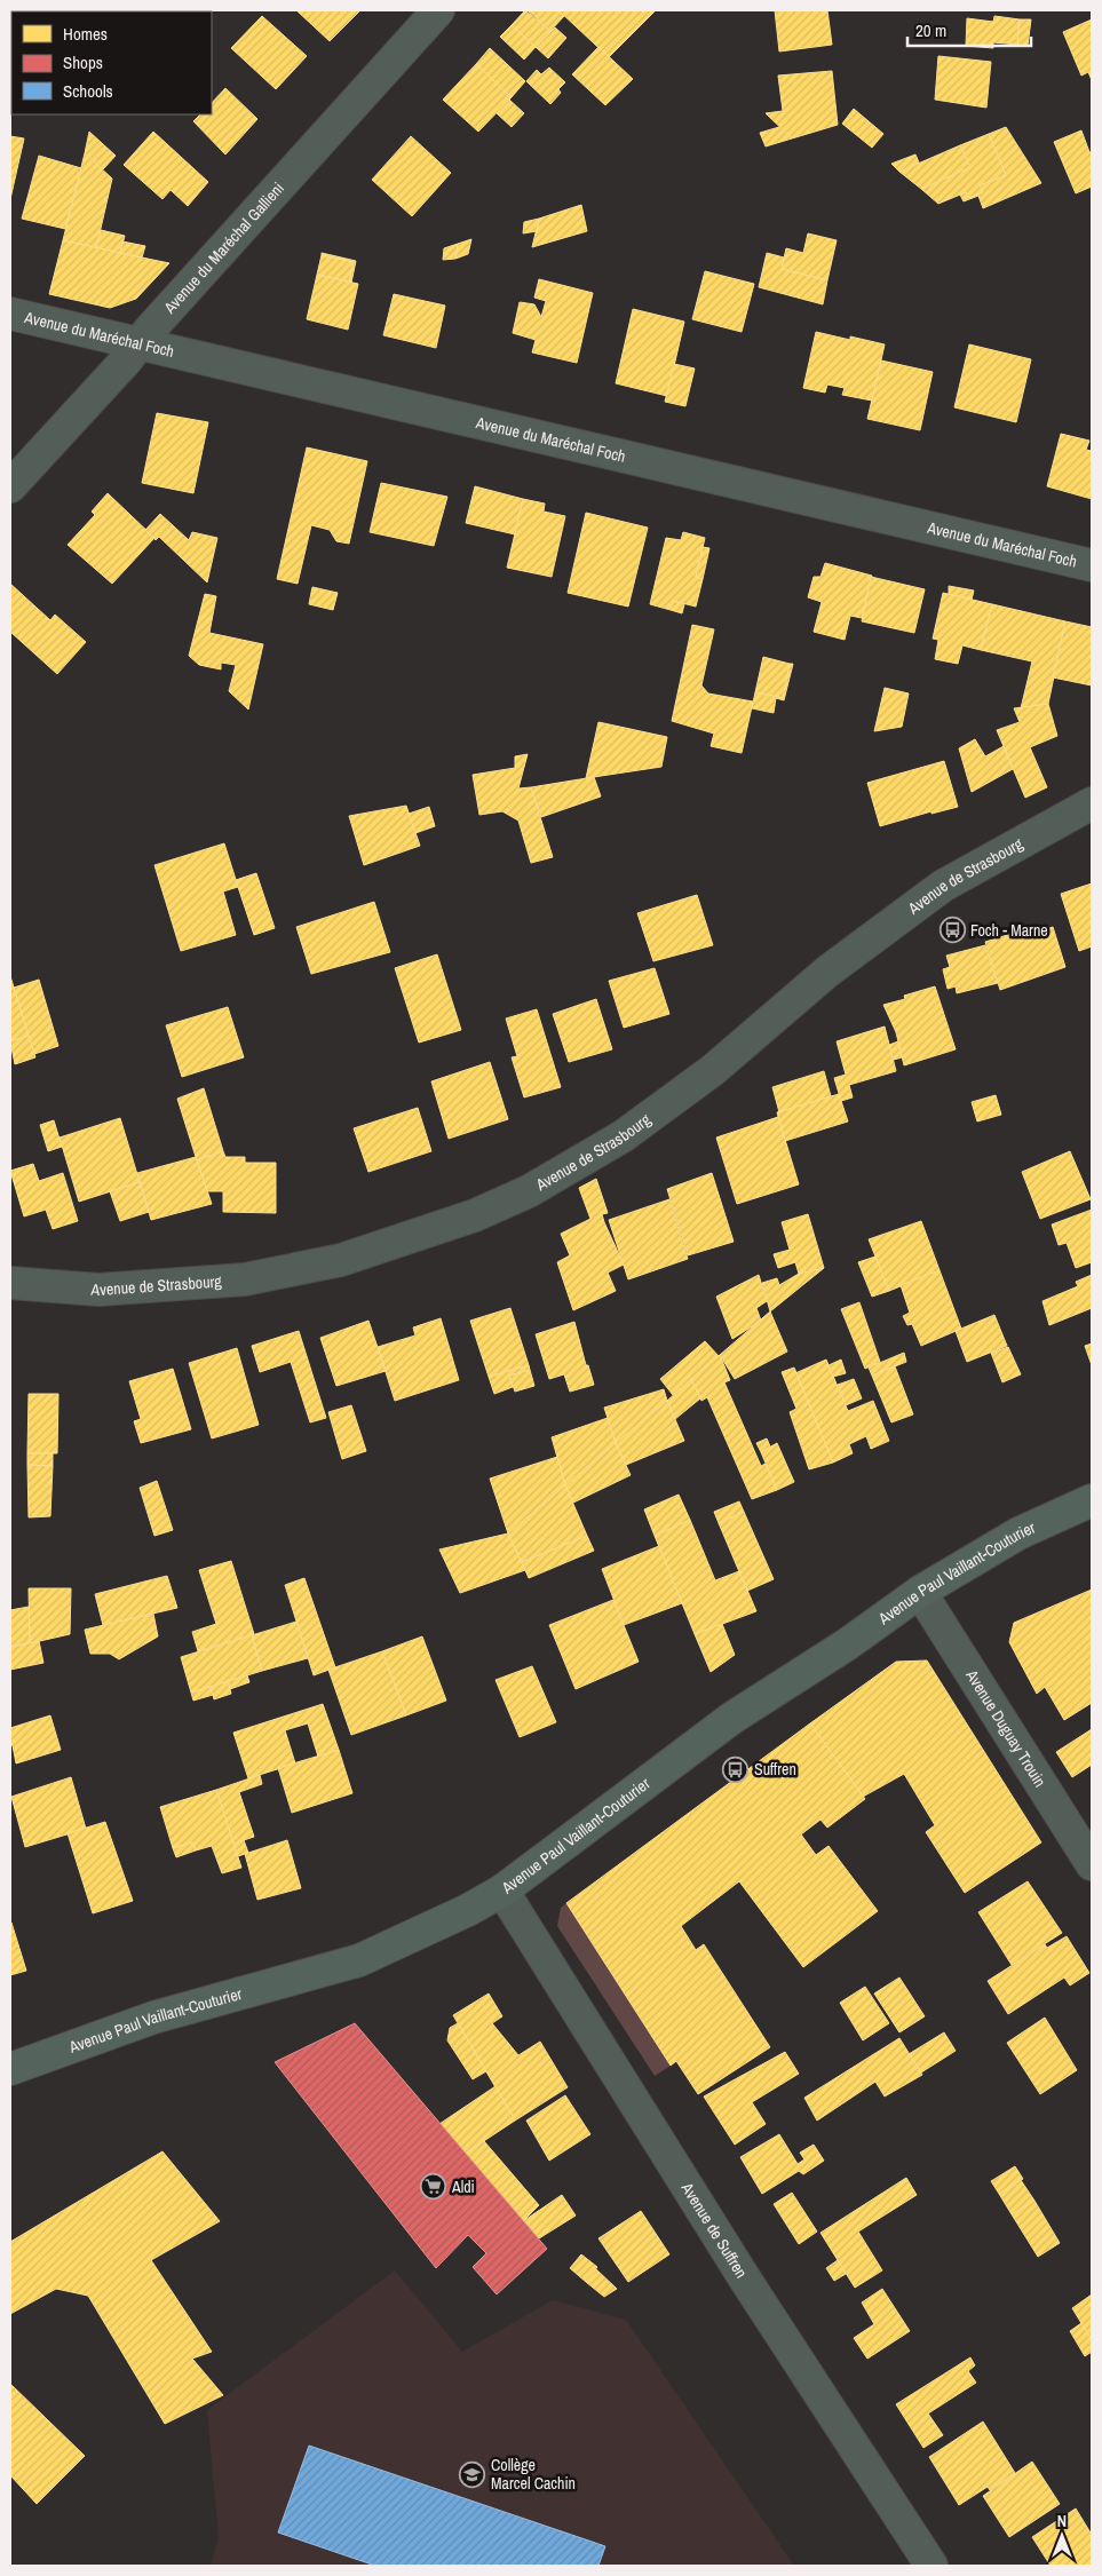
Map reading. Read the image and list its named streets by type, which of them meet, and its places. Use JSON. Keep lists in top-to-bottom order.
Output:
{
  "streets": {
    "main road": ["Avenue Paul Vaillant-Couturier"],
    "street": [
      "Avenue du Maréchal Gallieni",
      "Avenue du Maréchal Foch",
      "Avenue de Strasbourg",
      "Avenue Duguay Trouin",
      "Avenue de Suffren"
    ]
  },
  "crossings": [
    ["Avenue du Maréchal Gallieni", "Avenue du Maréchal Foch"],
    ["Avenue Paul Vaillant-Couturier", "Avenue Duguay Trouin"],
    ["Avenue Paul Vaillant-Couturier", "Avenue de Suffren"]
  ],
  "places": {
    "bus stop": ["Foch - Marne", "Suffren"],
    "supermarket": ["Aldi"],
    "school or university": ["Collège Marcel Cachin"]
  },
  "legend": ["Homes", "Shops", "Schools"],
  "scale_bar": "20 m",
  "north": "top"
}
